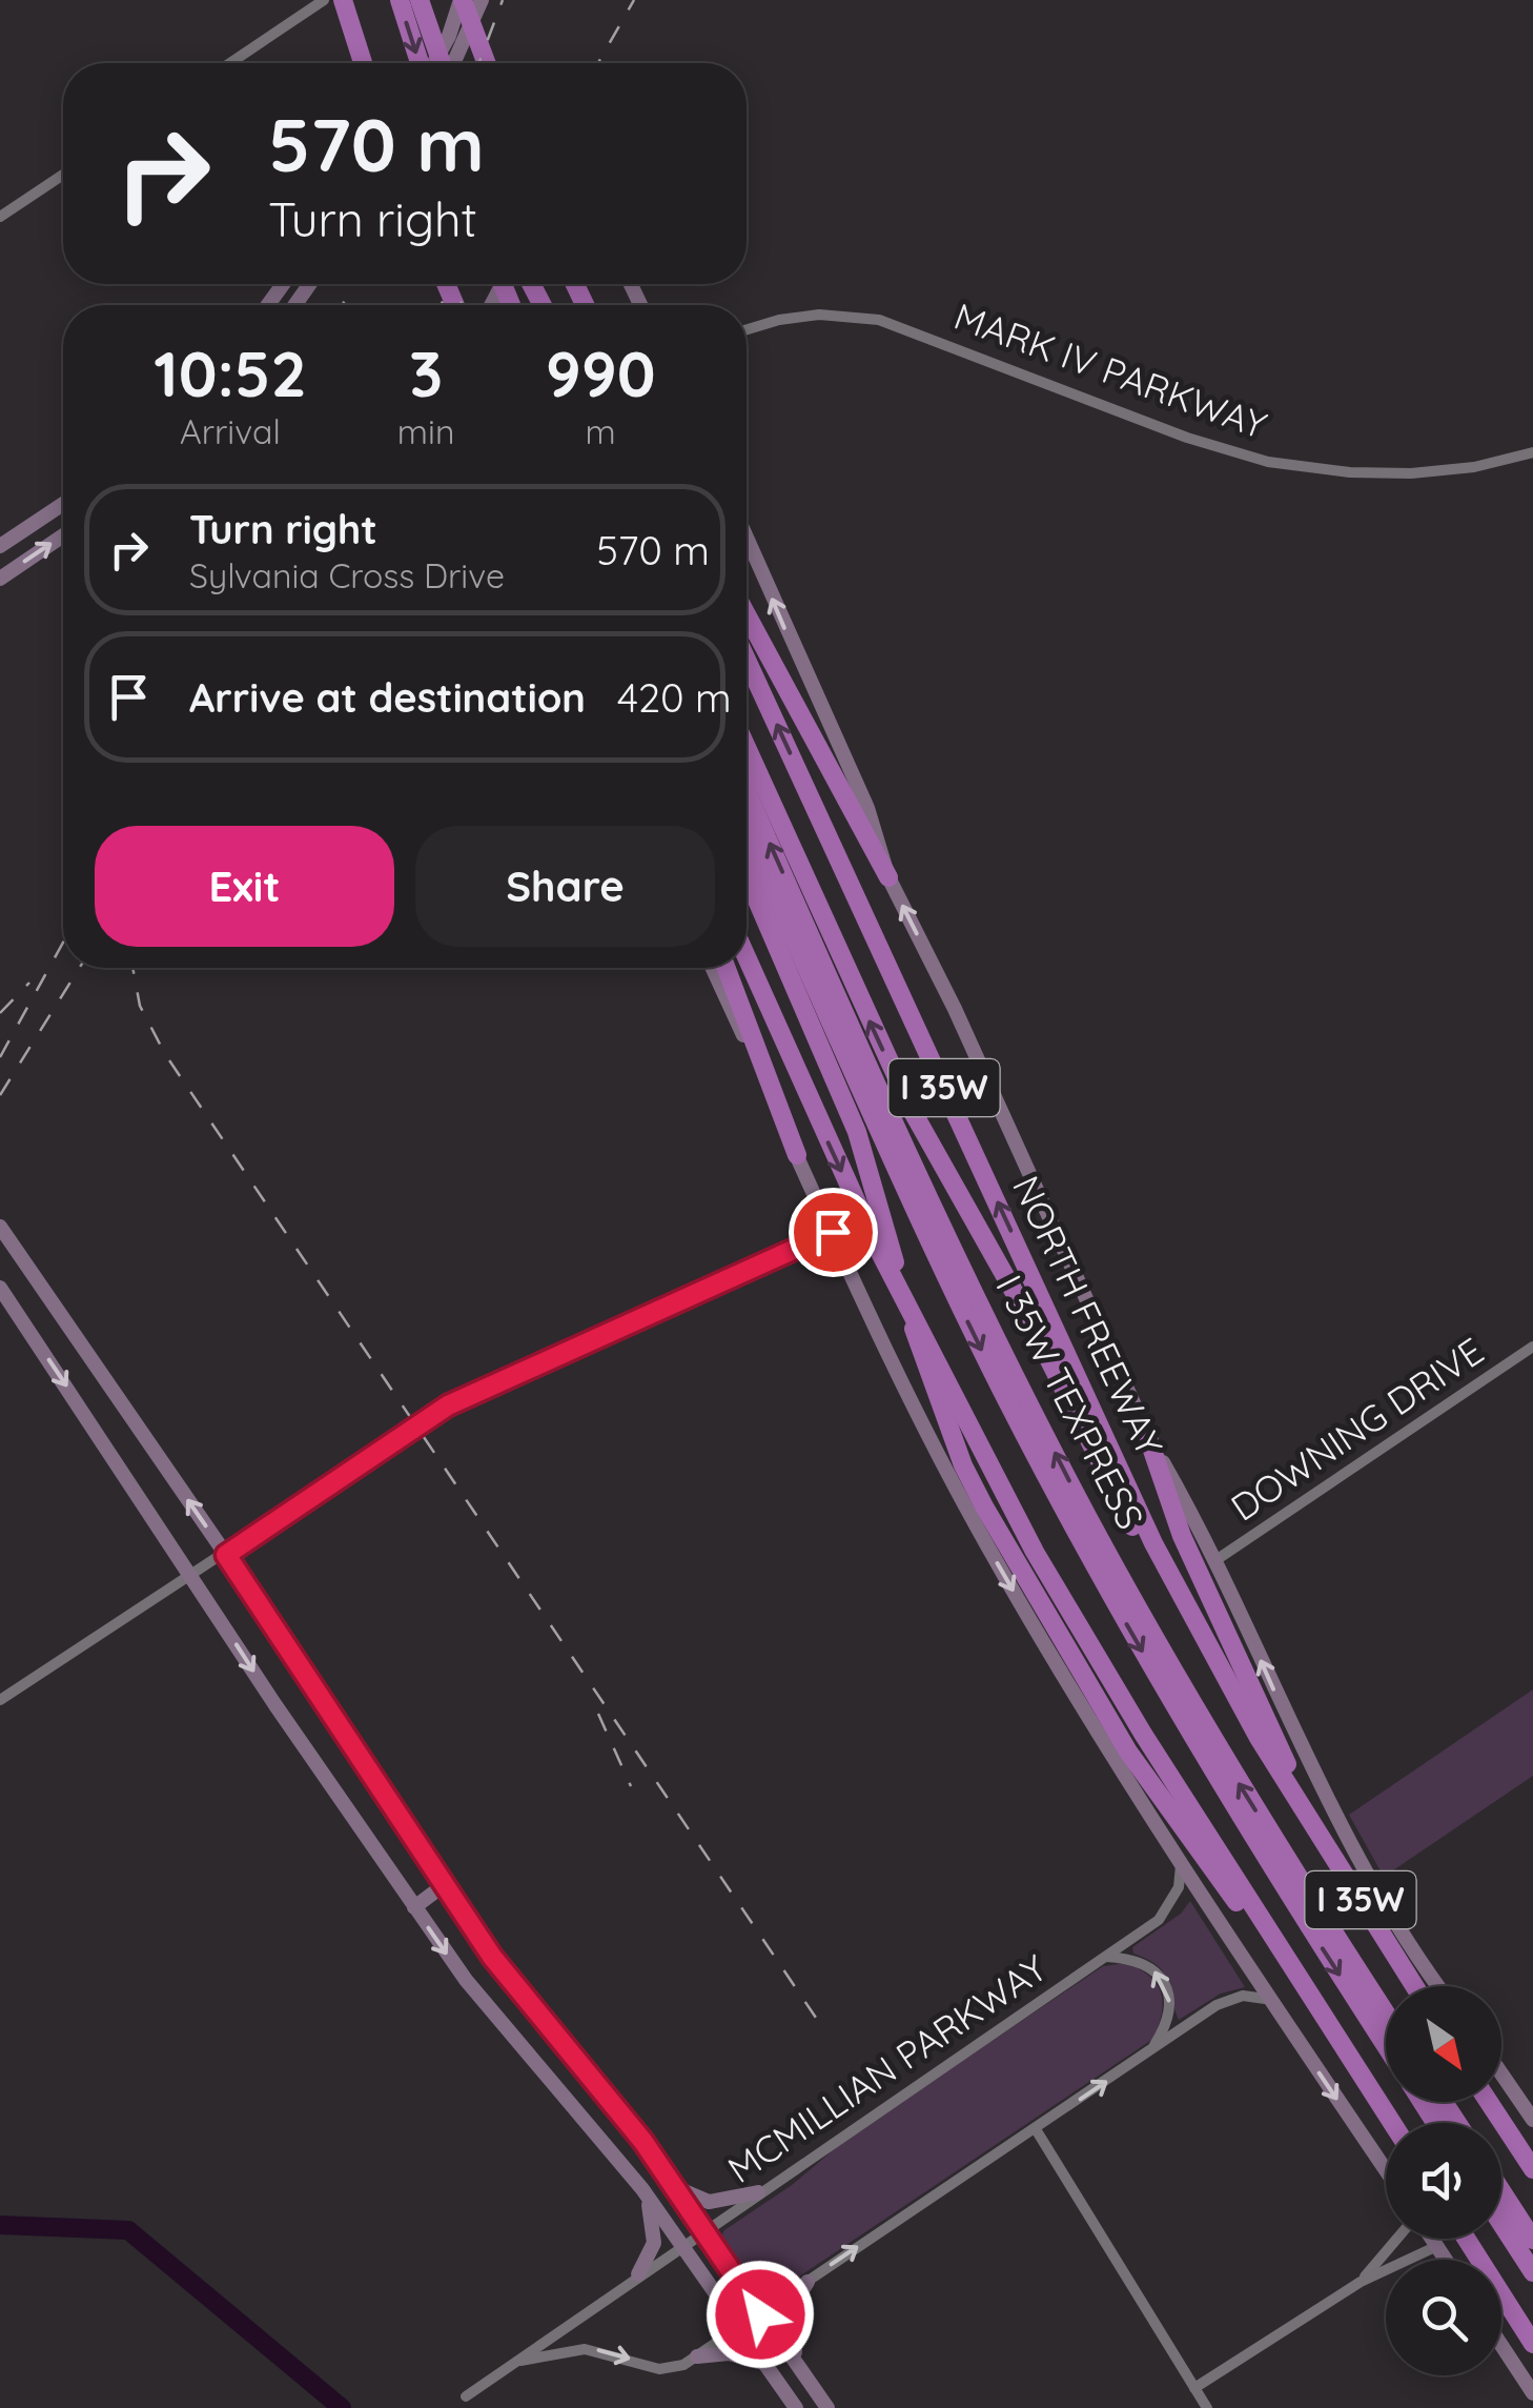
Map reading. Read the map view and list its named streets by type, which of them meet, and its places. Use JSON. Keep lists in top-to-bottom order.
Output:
{
  "streets": {
    "highway": ["I 35W", "NORTH FREEWAY", "I 35W TEXPRESS"],
    "street": ["MARK IV PARKWAY", "DOWNING DRIVE", "MCMILLIAN PARKWAY"]
  },
  "crossings": [
    ["NORTH FREEWAY", "DOWNING DRIVE"]
  ],
  "north": "bottom right",
  "page": {
    "turn": ["570 m", "Turn right"],
    "eta": [
      "10:52",
      "Arrival",
      "3",
      "min",
      "990",
      "m"
    ],
    "list": [
      {
        "name": "Turn right",
        "note": "Sylvania Cross Drive",
        "value": "570 m"
      },
      {
        "name": "Arrive at destination",
        "value": "420 m"
      }
    ],
    "buttons": ["Exit", "Share"]
  }
}
